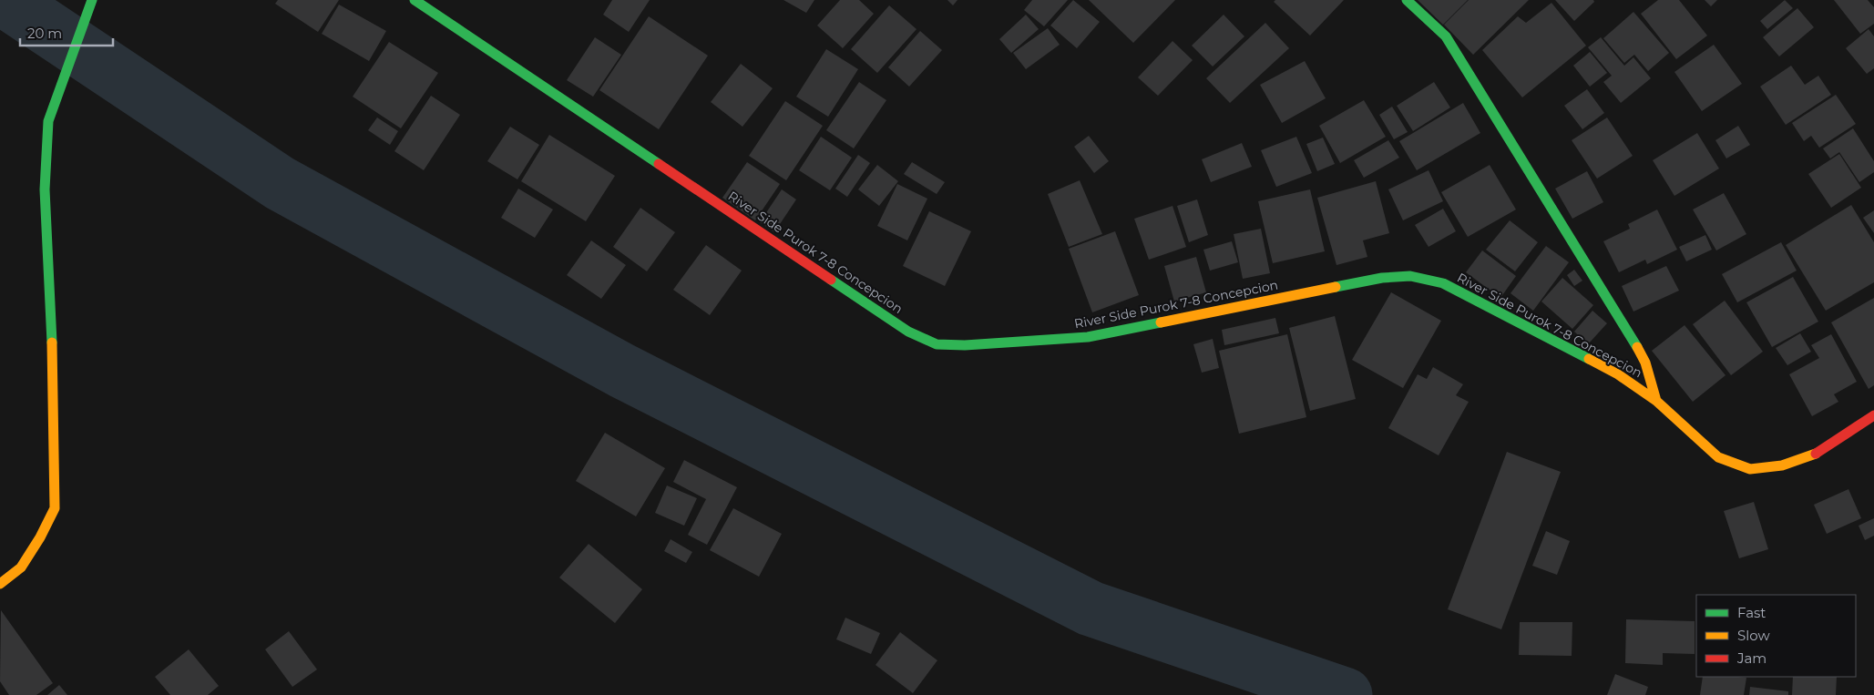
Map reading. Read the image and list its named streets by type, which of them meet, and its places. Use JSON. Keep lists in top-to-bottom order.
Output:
{
  "streets": {
    "street": ["River Side Purok 7-8 Concepcion"]
  },
  "legend": ["Fast", "Slow", "Jam"],
  "scale_bar": "20 m"
}
